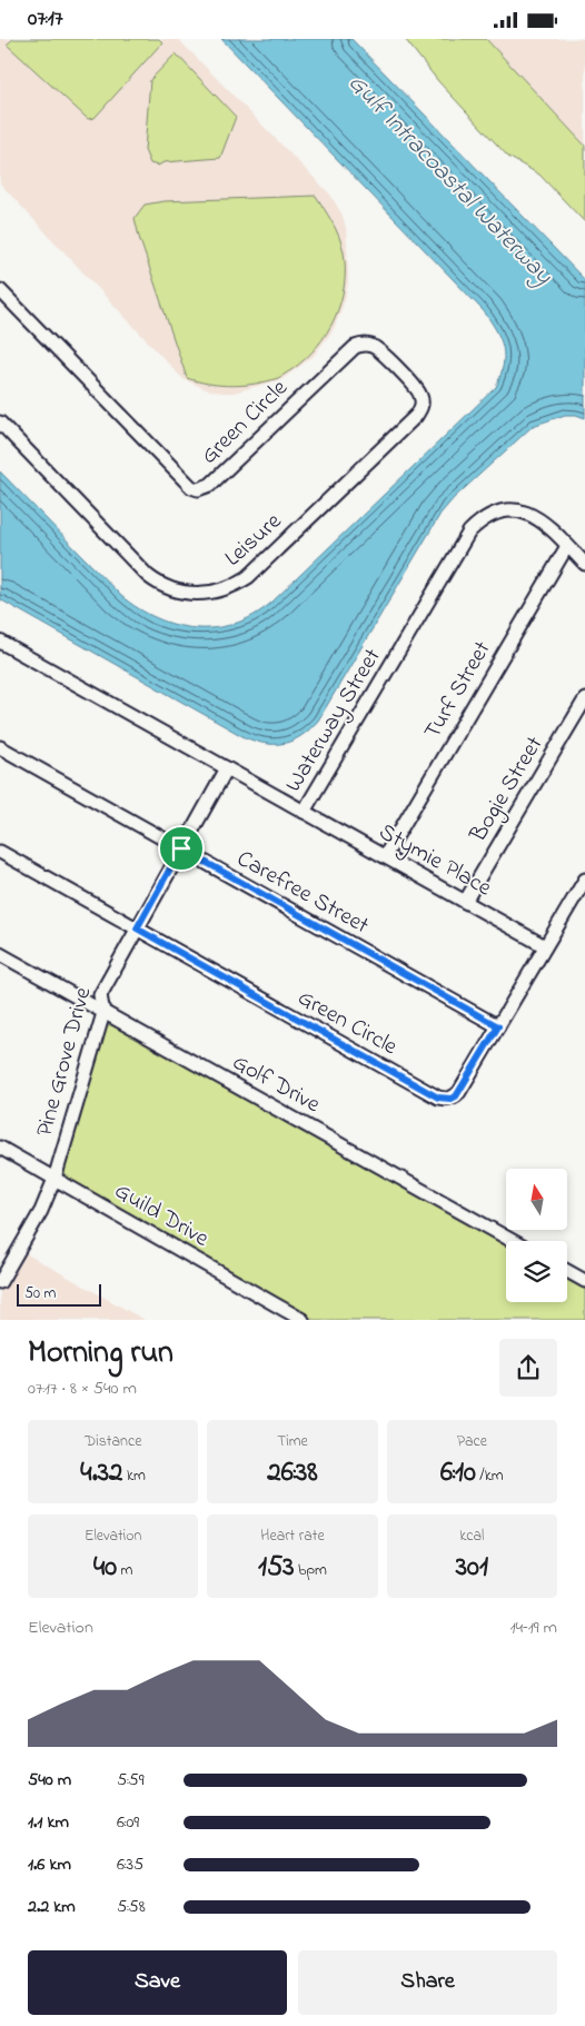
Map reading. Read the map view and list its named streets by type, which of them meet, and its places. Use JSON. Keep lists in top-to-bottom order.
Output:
{
  "streets": {
    "street": [
      "Green Circle",
      "Leisure",
      "Turf Street",
      "Waterway Street",
      "Bogie Street",
      "Stymie Place",
      "Carefree Street",
      "Pine Grove Drive",
      "Golf Drive",
      "Guild Drive"
    ]
  },
  "crossings": [
    ["Green Circle", "Leisure"],
    ["Green Circle", "Stymie Place"],
    ["Green Circle", "Carefree Street"],
    ["Green Circle", "Pine Grove Drive"],
    ["Turf Street", "Waterway Street"],
    ["Turf Street", "Stymie Place"],
    ["Waterway Street", "Stymie Place"],
    ["Waterway Street", "Pine Grove Drive"],
    ["Bogie Street", "Stymie Place"],
    ["Carefree Street", "Pine Grove Drive"],
    ["Pine Grove Drive", "Golf Drive"],
    ["Pine Grove Drive", "Guild Drive"]
  ],
  "water": ["Gulf Intracoastal Waterway"],
  "scale_bar": "50 m",
  "north": "top",
  "page": {
    "status": "07:17",
    "scale": "50 m",
    "heading": ["Morning run", "07:17 · 8 × 540 m"],
    "stats": [
      ["Distance", "4.32 km"],
      ["Time", "26:38"],
      ["Pace", "6:10 /km"],
      ["Elevation", "40 m"],
      ["Heart rate", "153 bpm"],
      ["kcal", "301"]
    ],
    "chart": ["Elevation", "14–19 m"],
    "list": [
      {
        "name": "540 m",
        "note": "5:59"
      },
      {
        "name": "1.1 km",
        "note": "6:09"
      },
      {
        "name": "1.6 km",
        "note": "6:35"
      },
      {
        "name": "2.2 km",
        "note": "5:58"
      }
    ],
    "buttons": ["Save", "Share"]
  }
}
